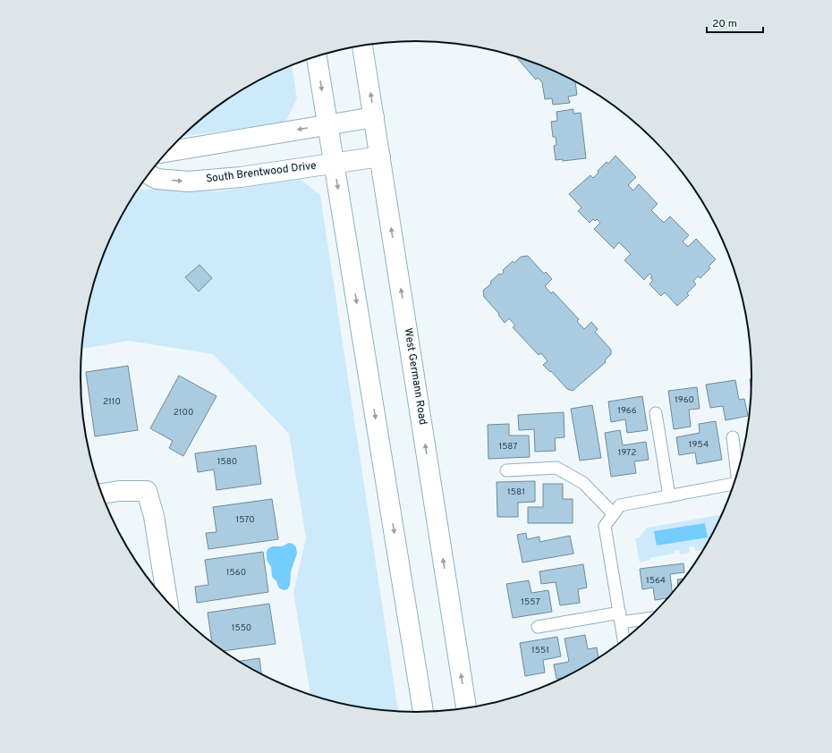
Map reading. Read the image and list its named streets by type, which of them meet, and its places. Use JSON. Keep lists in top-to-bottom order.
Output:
{
  "streets": {
    "main road": ["South Brentwood Drive", "West Germann Road"]
  },
  "crossings": [
    ["South Brentwood Drive", "West Germann Road"]
  ],
  "house_numbers": [
    "1960",
    "2110",
    "1966",
    "2100",
    "1954",
    "1587",
    "1972",
    "1580",
    "1581",
    "1570",
    "1560",
    "1564",
    "1557",
    "1550",
    "1551"
  ],
  "scale_bar": "20 m"
}
